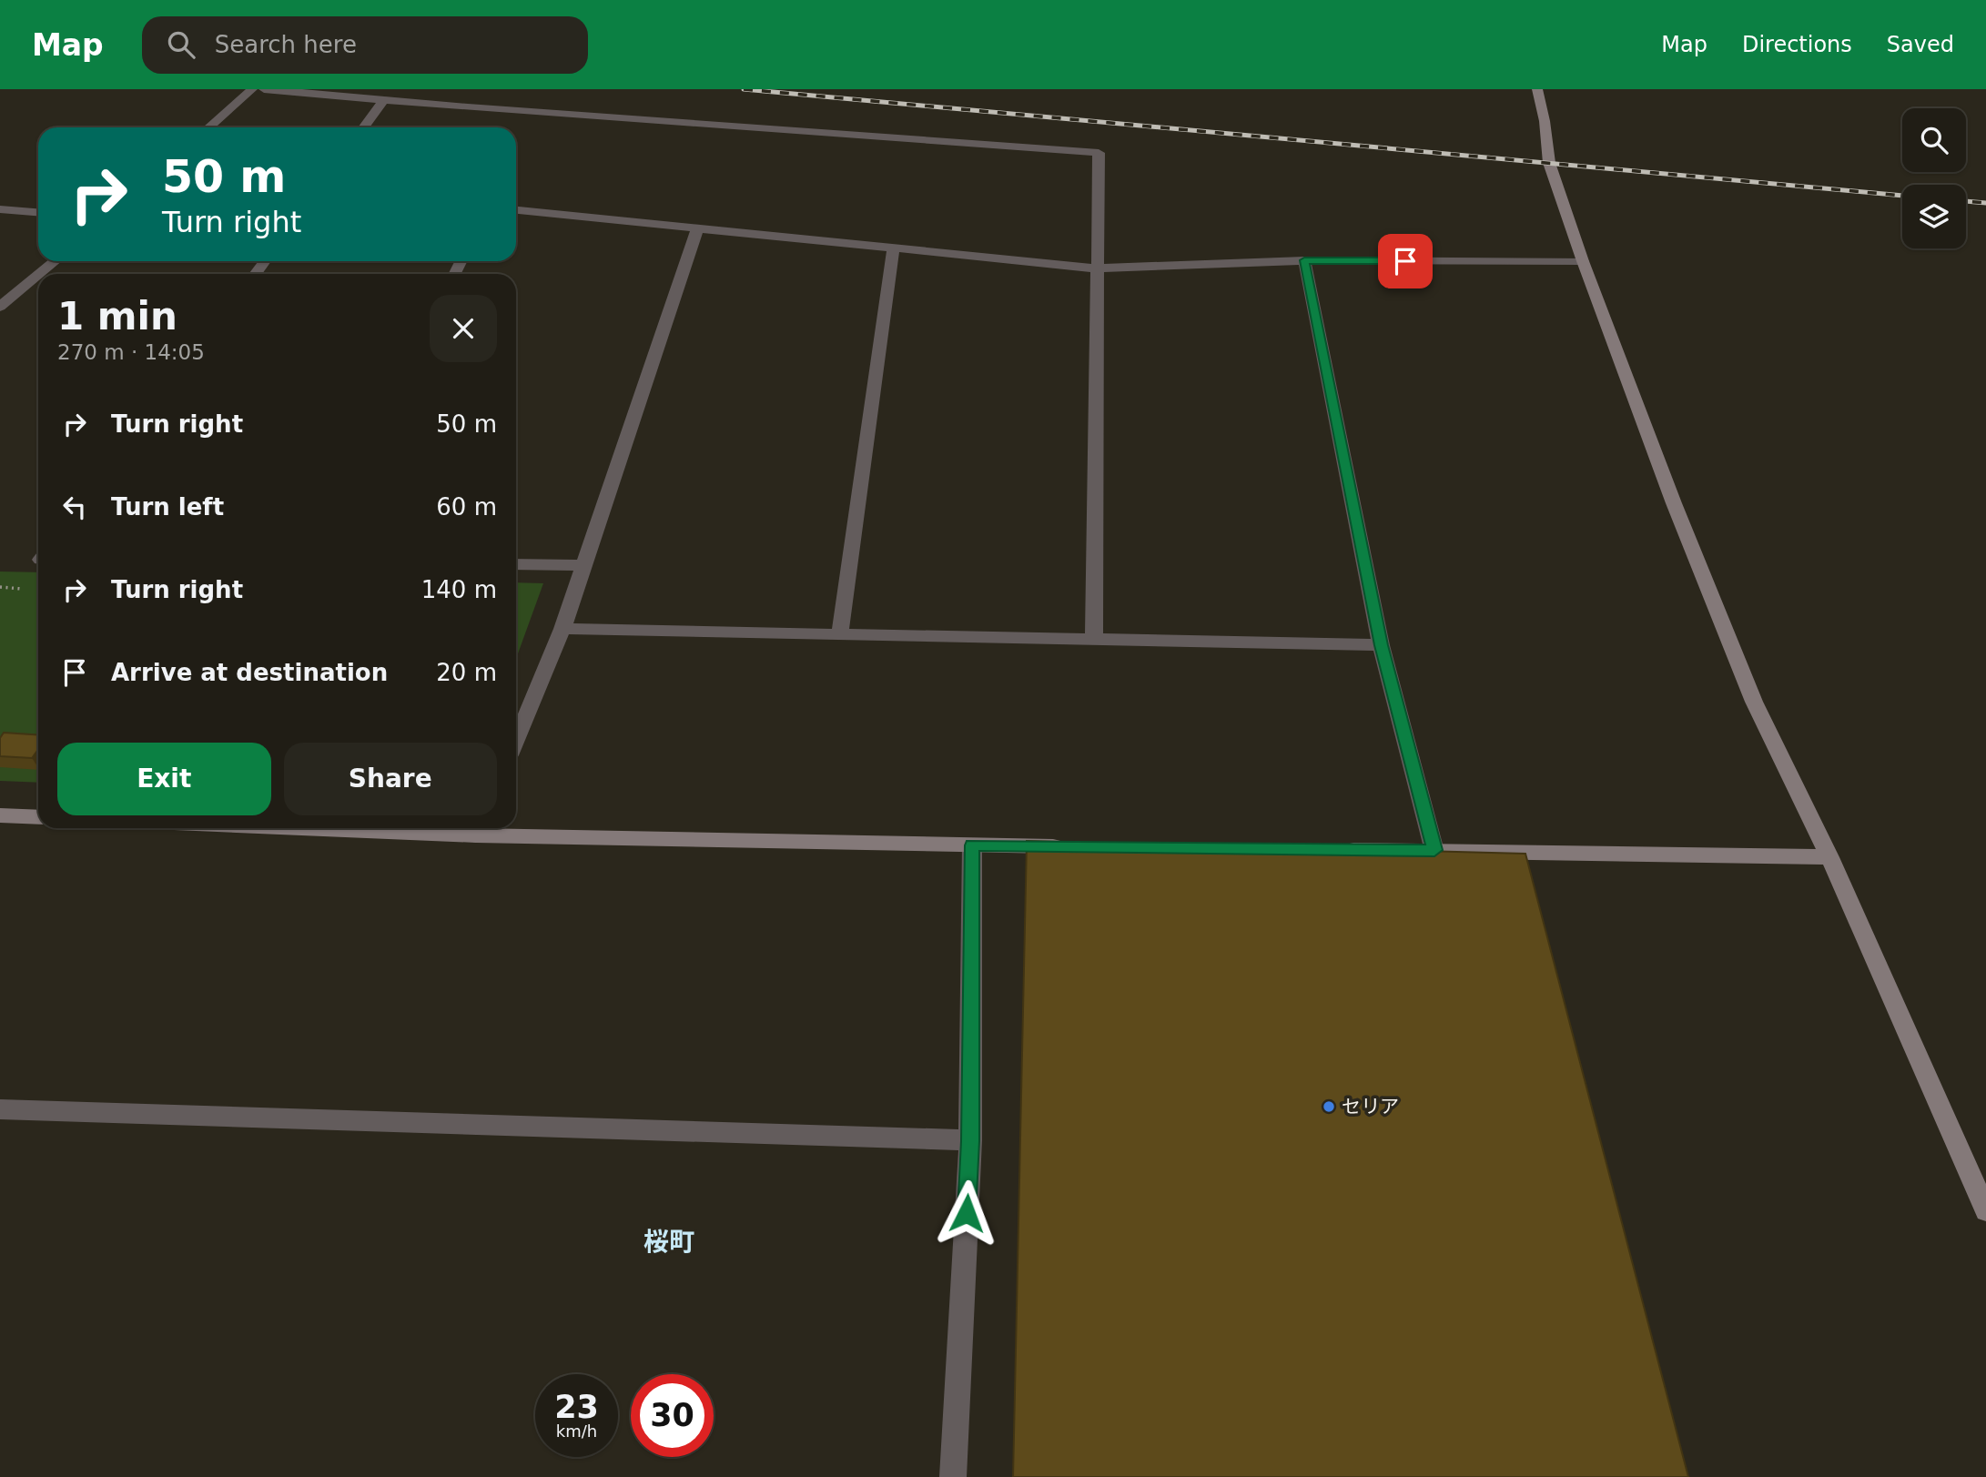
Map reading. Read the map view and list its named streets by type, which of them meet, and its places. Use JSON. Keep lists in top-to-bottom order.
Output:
{
  "districts": ["桜町"],
  "places": ["セリア"],
  "page": {
    "header": "Map",
    "search": "Search here",
    "nav": ["Map", "Directions", "Saved"],
    "turn": ["50 m", "Turn right"],
    "heading": ["1 min", "270 m · 14:05"],
    "list": [
      {
        "name": "Turn right",
        "value": "50 m"
      },
      {
        "name": "Turn left",
        "value": "60 m"
      },
      {
        "name": "Turn right",
        "value": "140 m"
      },
      {
        "name": "Arrive at destination",
        "value": "20 m"
      }
    ],
    "buttons": ["Exit", "Share"],
    "speed": "23 km/h",
    "limit": "30"
  }
}
